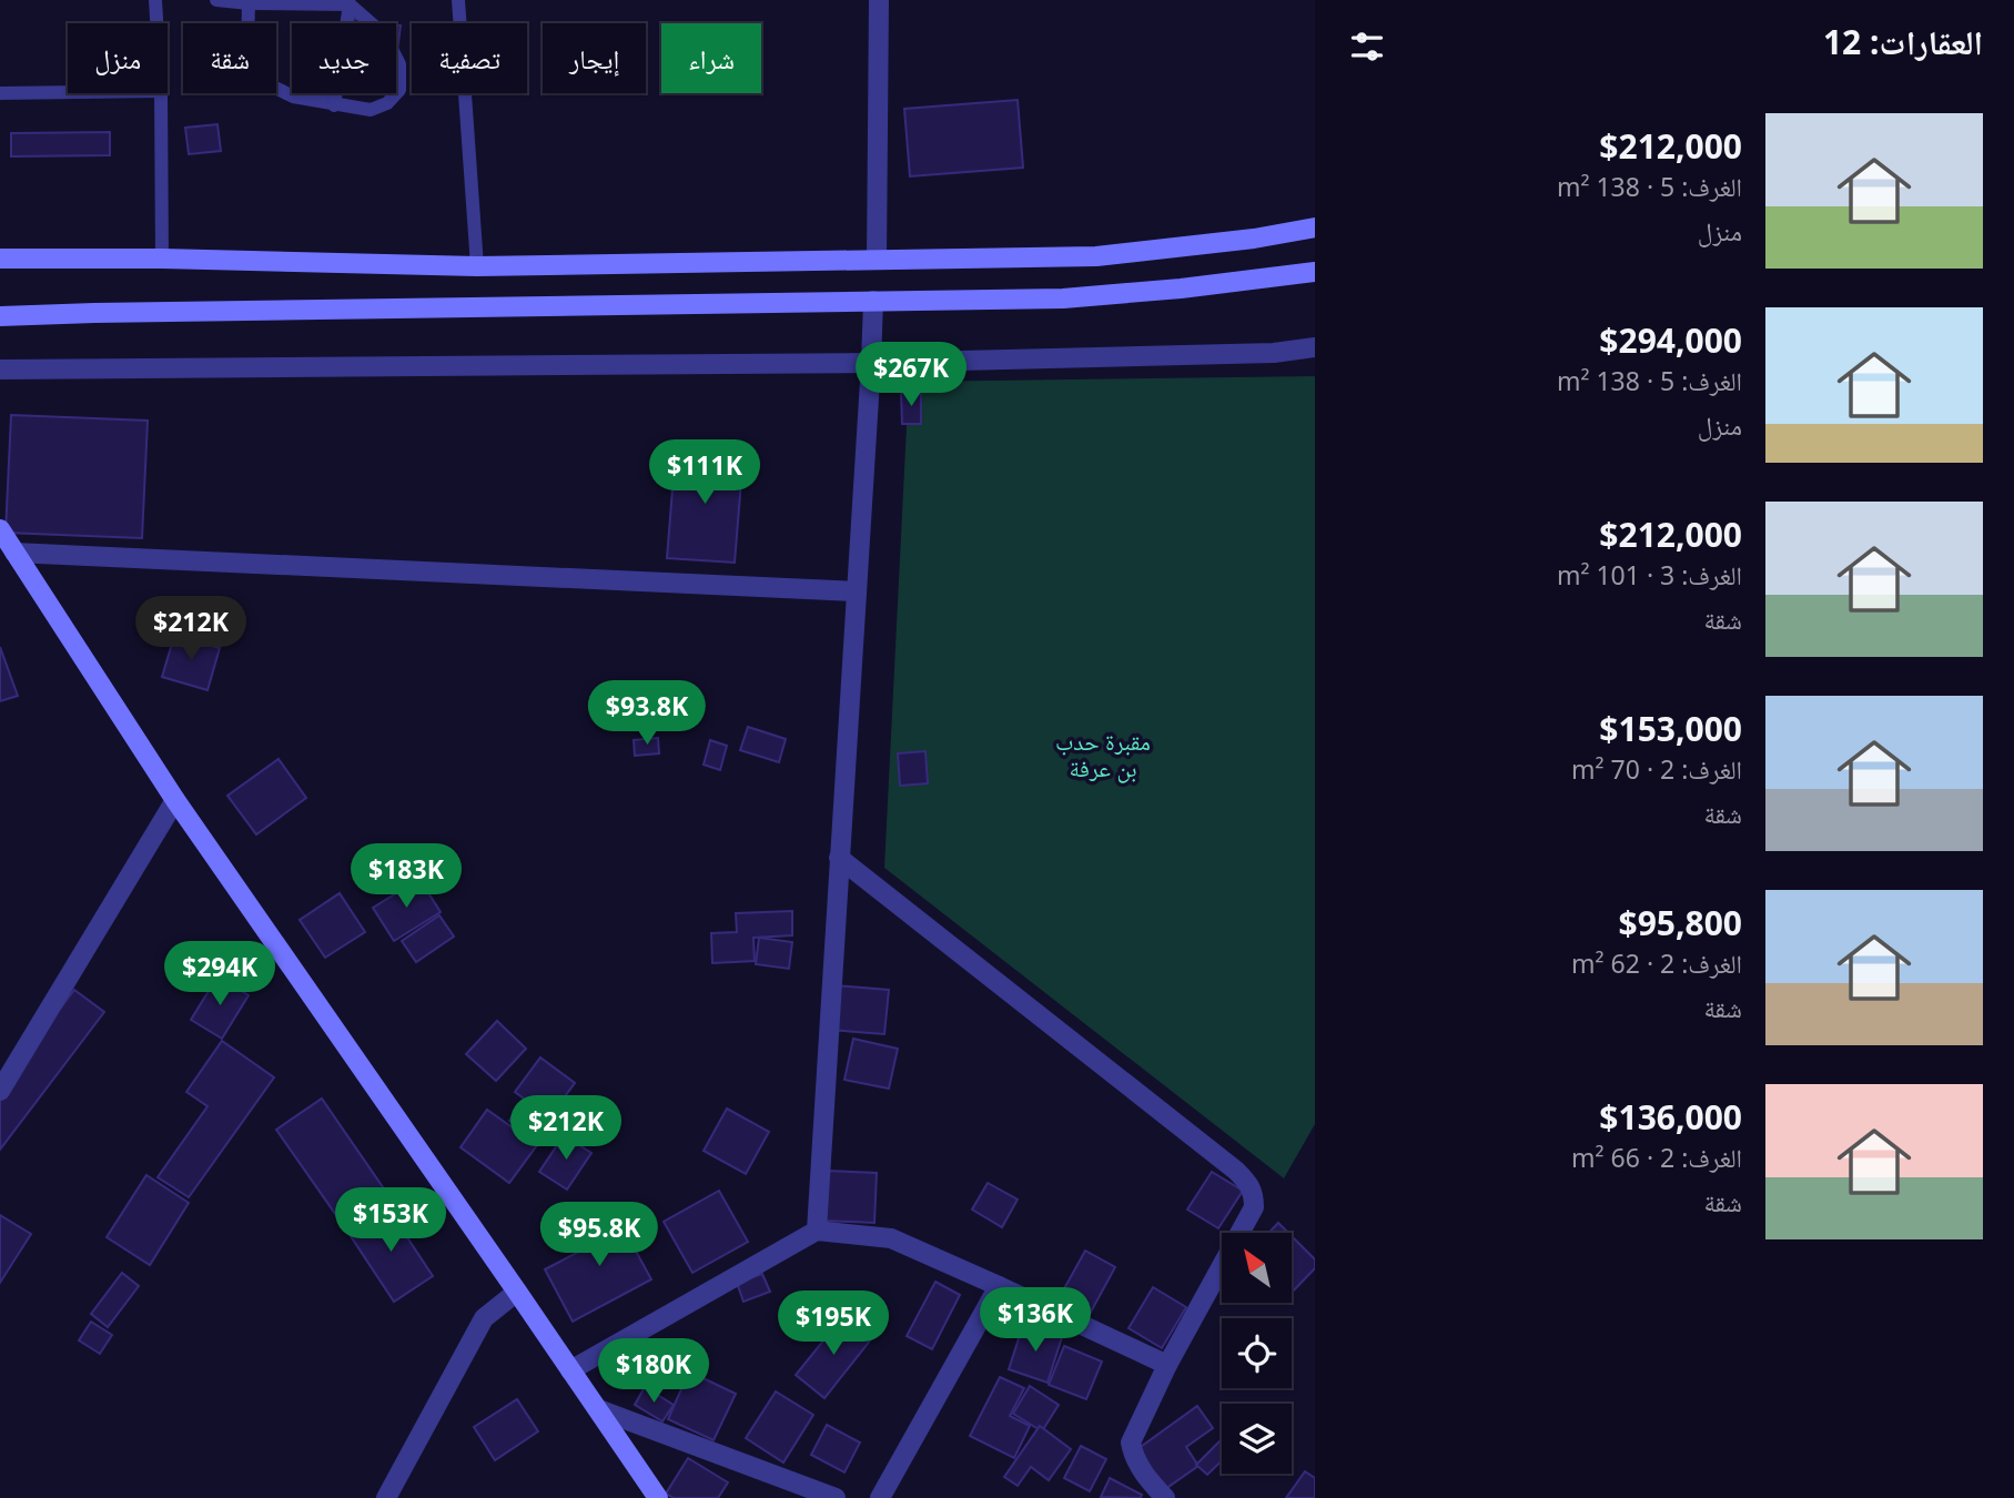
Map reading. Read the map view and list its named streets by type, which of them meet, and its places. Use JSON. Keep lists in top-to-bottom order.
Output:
{
  "parks": ["مقبرة حدب بن عرفة"],
  "north": "top left",
  "page": {
    "heading": "العقارات: 12",
    "chip": [
      "شراء",
      "إيجار",
      "تصفية",
      "جديد",
      "شقة",
      "منزل"
    ],
    "list": [
      {
        "name": "$212,000",
        "note": "الغرف: 5 · 138 m² · منزل"
      },
      {
        "name": "$294,000",
        "note": "الغرف: 5 · 138 m² · منزل"
      },
      {
        "name": "$212,000",
        "note": "الغرف: 3 · 101 m² · شقة"
      },
      {
        "name": "$153,000",
        "note": "الغرف: 2 · 70 m² · شقة"
      },
      {
        "name": "$95,800",
        "note": "الغرف: 2 · 62 m² · شقة"
      },
      {
        "name": "$136,000",
        "note": "الغرف: 2 · 66 m² · شقة"
      }
    ],
    "price": [
      "$267K",
      "$111K",
      "$212K",
      "$93.8K",
      "$183K",
      "$294K",
      "$212K",
      "$153K",
      "$95.8K",
      "$136K",
      "$195K",
      "$180K"
    ]
  }
}
